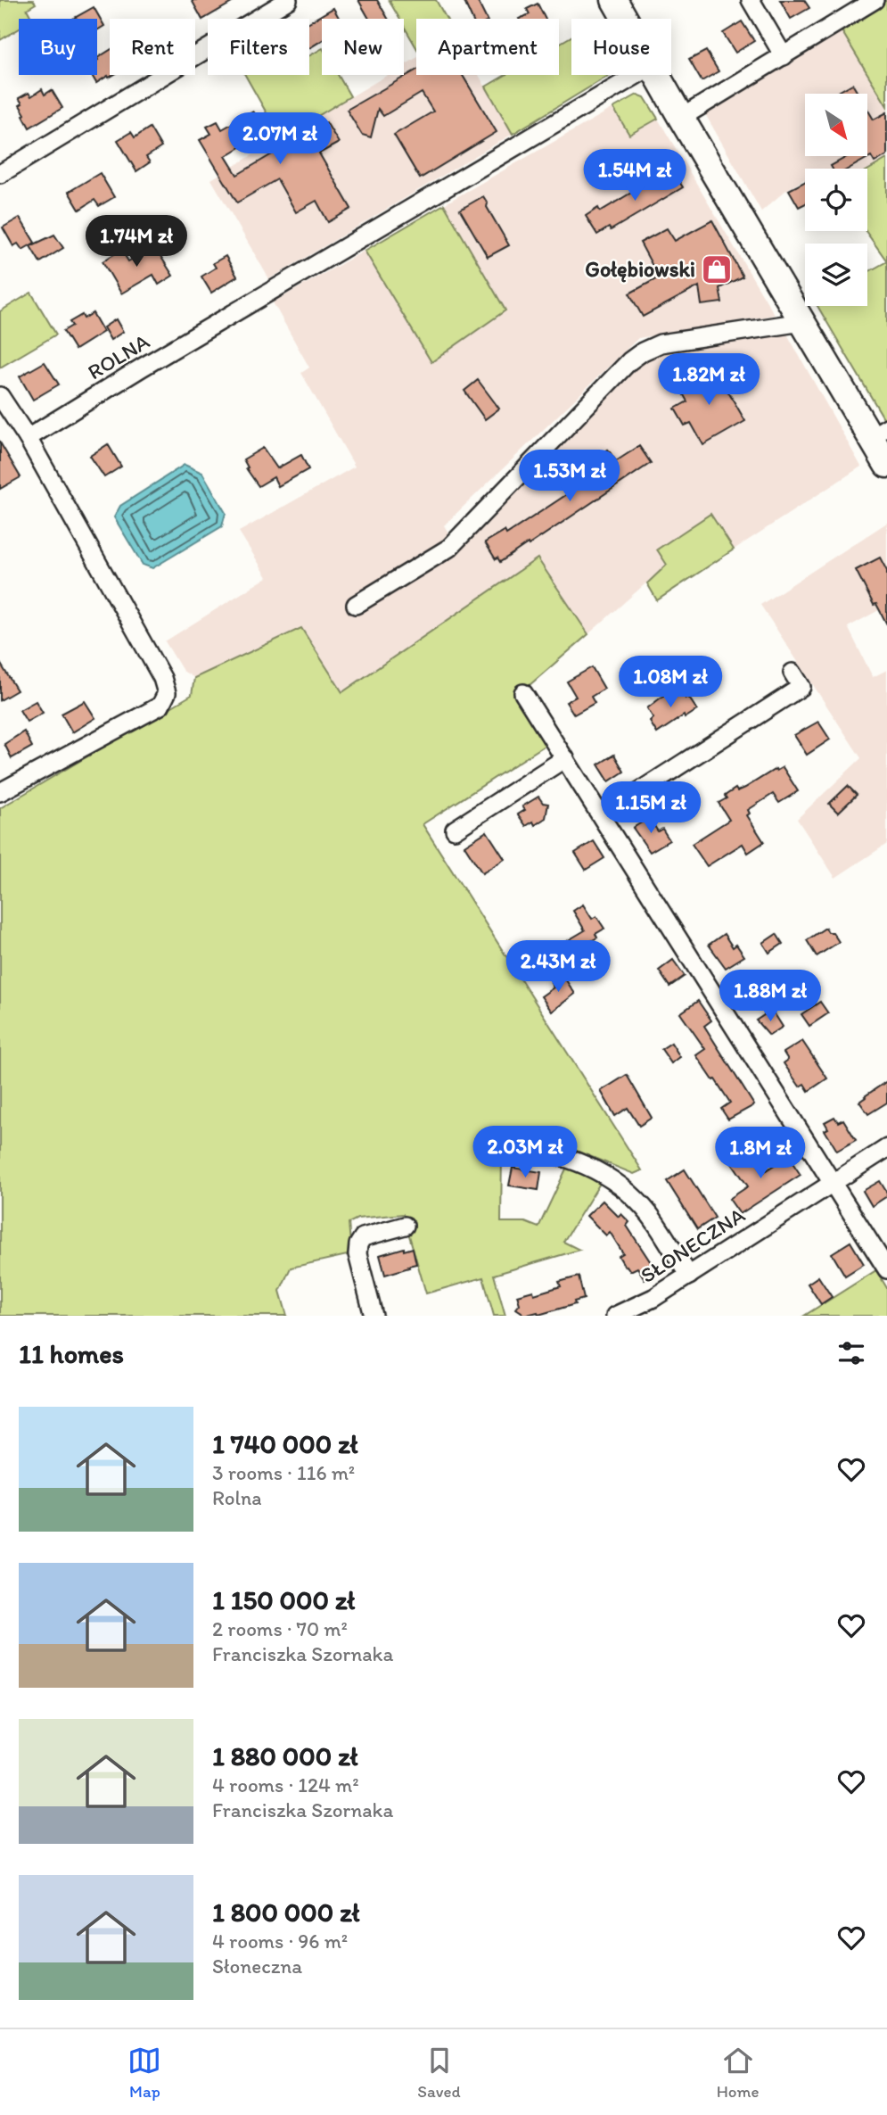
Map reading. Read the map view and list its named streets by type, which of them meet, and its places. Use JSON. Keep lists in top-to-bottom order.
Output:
{
  "streets": {
    "street": ["ROLNA", "SŁONECZNA"]
  },
  "places": {
    "shop": ["Gołębiowski"]
  },
  "north": "bottom right",
  "page": {
    "chip": [
      "Buy",
      "Rent",
      "Filters",
      "New",
      "Apartment",
      "House"
    ],
    "price": [
      "2.07M zł",
      "1.54M zł",
      "1.74M zł",
      "1.82M zł",
      "1.53M zł",
      "1.08M zł",
      "1.15M zł",
      "2.43M zł",
      "1.88M zł",
      "2.03M zł",
      "1.8M zł"
    ],
    "heading": "11 homes",
    "list": [
      {
        "name": "1 740 000 zł",
        "note": "3 rooms · 116 m² · Rolna"
      },
      {
        "name": "1 150 000 zł",
        "note": "2 rooms · 70 m² · Franciszka Szornaka"
      },
      {
        "name": "1 880 000 zł",
        "note": "4 rooms · 124 m² · Franciszka Szornaka"
      },
      {
        "name": "1 800 000 zł",
        "note": "4 rooms · 96 m² · Słoneczna"
      }
    ],
    "tabs": ["Map", "Saved", "Home"]
  }
}
